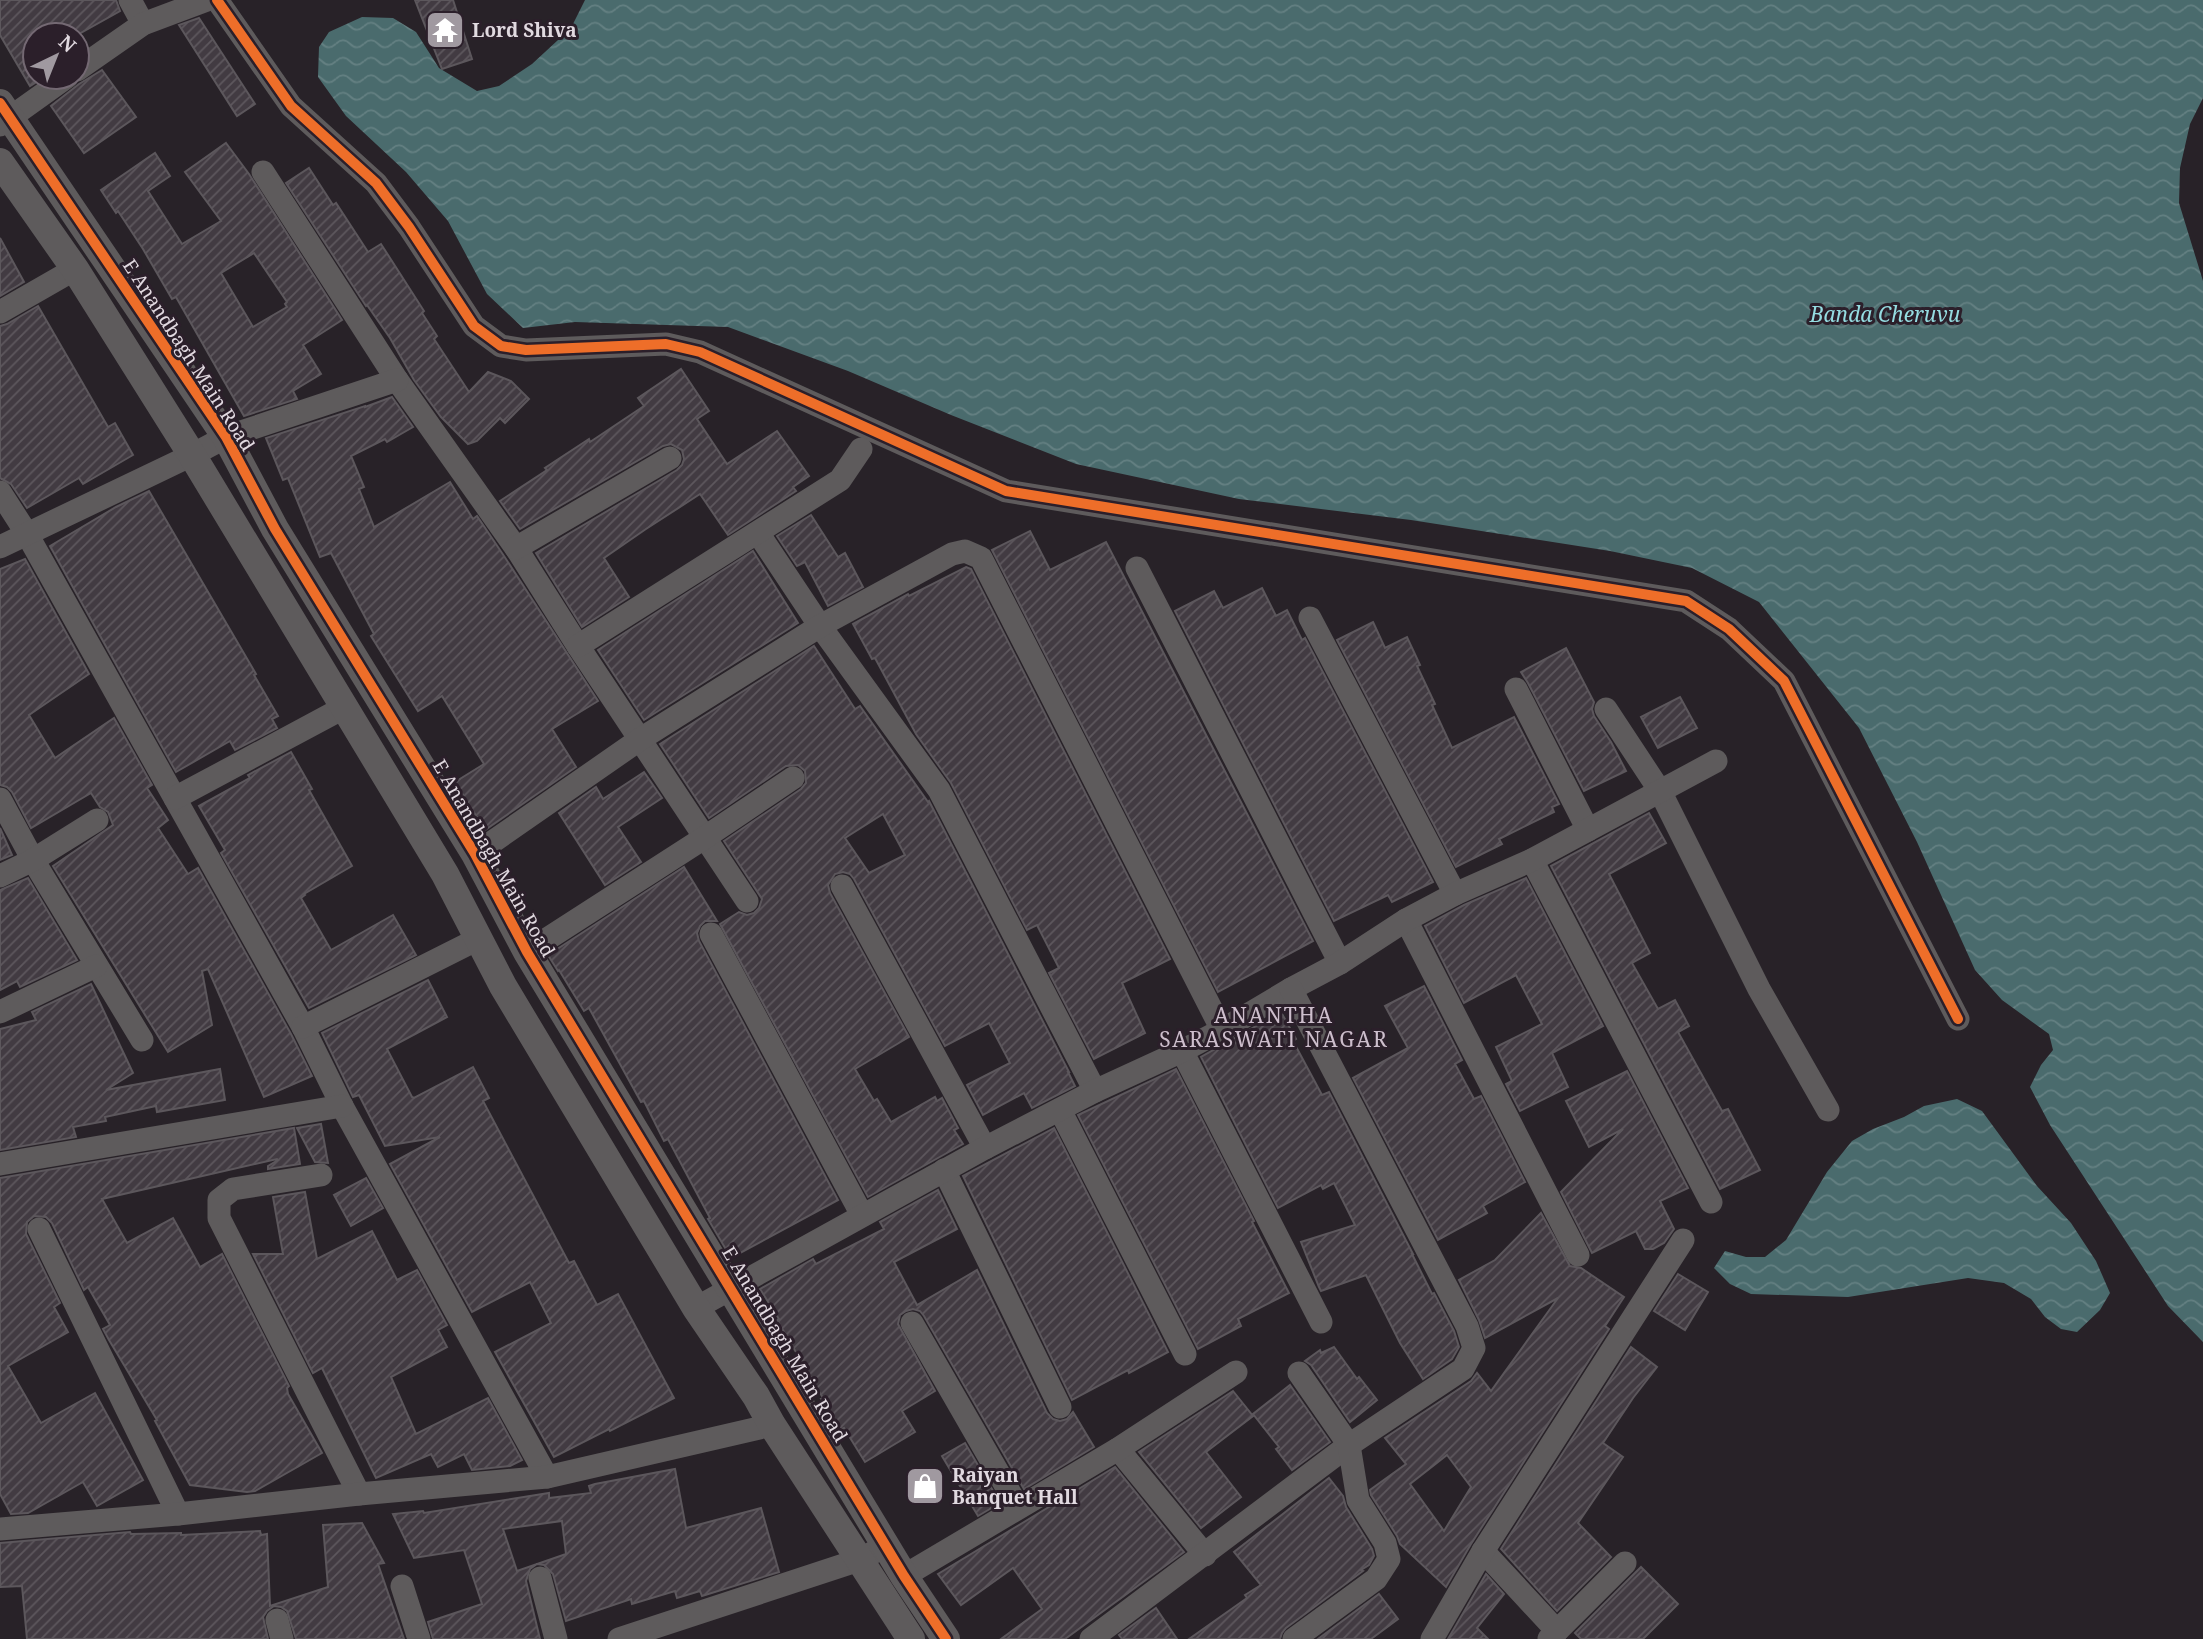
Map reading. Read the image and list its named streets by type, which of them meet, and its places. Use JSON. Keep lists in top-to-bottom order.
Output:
{
  "streets": {
    "street": ["E Anandbagh Main Road"]
  },
  "districts": ["ANANTHA SARASWATI NAGAR"],
  "water": ["Banda Cheruvu"],
  "places": {
    "temple": ["Lord Shiva"],
    "shop": ["Raiyan Banquet Hall"]
  },
  "north": "top right"
}
